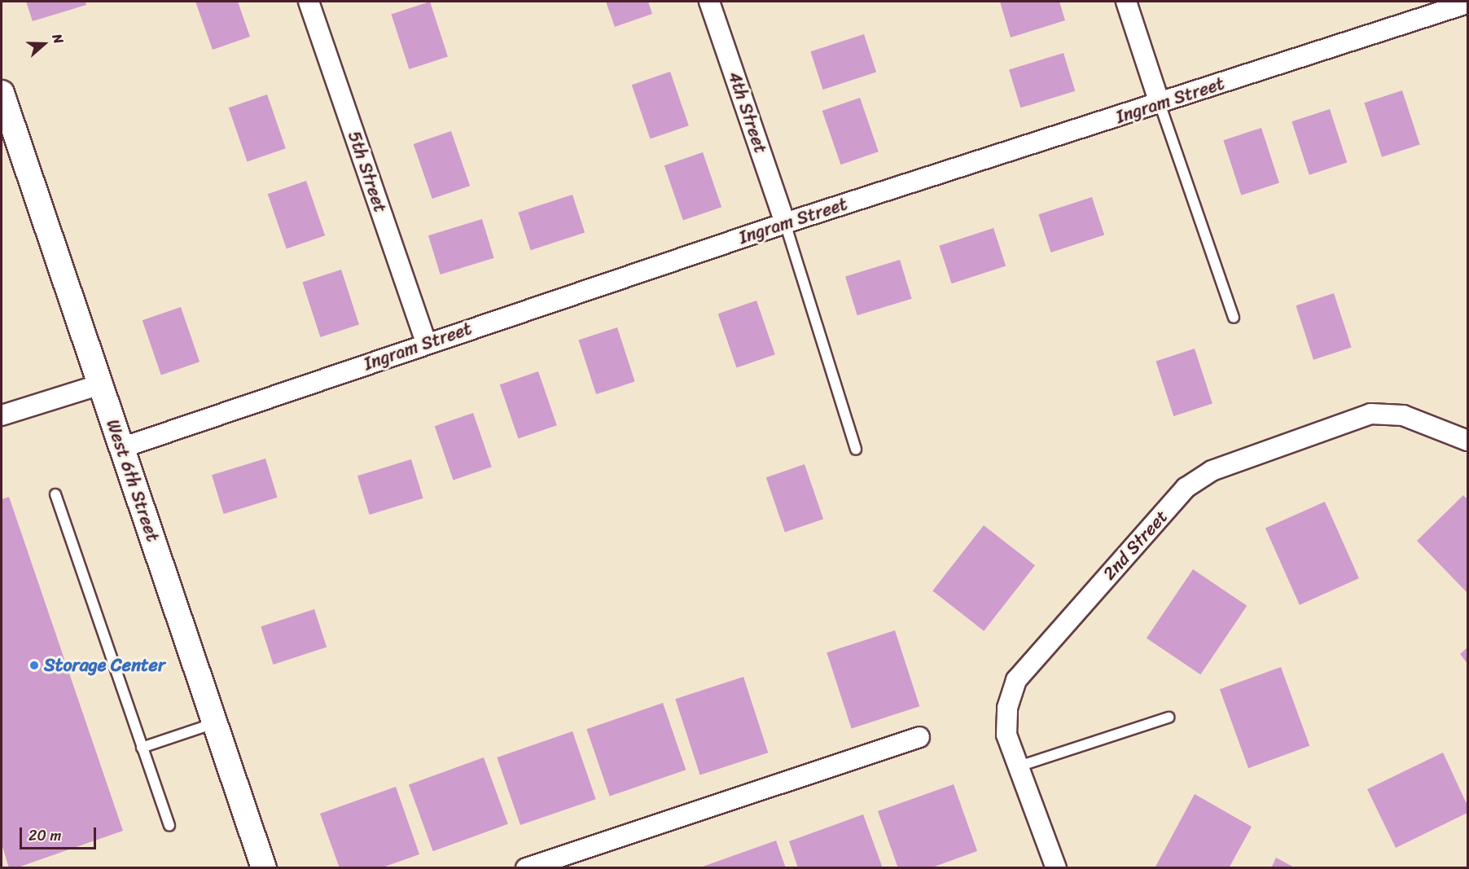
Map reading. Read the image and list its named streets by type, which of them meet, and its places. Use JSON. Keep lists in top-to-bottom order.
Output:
{
  "streets": {
    "street": [
      "Ingram Street",
      "4th Street",
      "5th Street",
      "West 6th Street",
      "2nd Street"
    ]
  },
  "crossings": [
    ["Ingram Street", "4th Street"],
    ["Ingram Street", "5th Street"],
    ["Ingram Street", "West 6th Street"]
  ],
  "places": ["Storage Center"],
  "scale_bar": "20 m",
  "north": "right"
}
